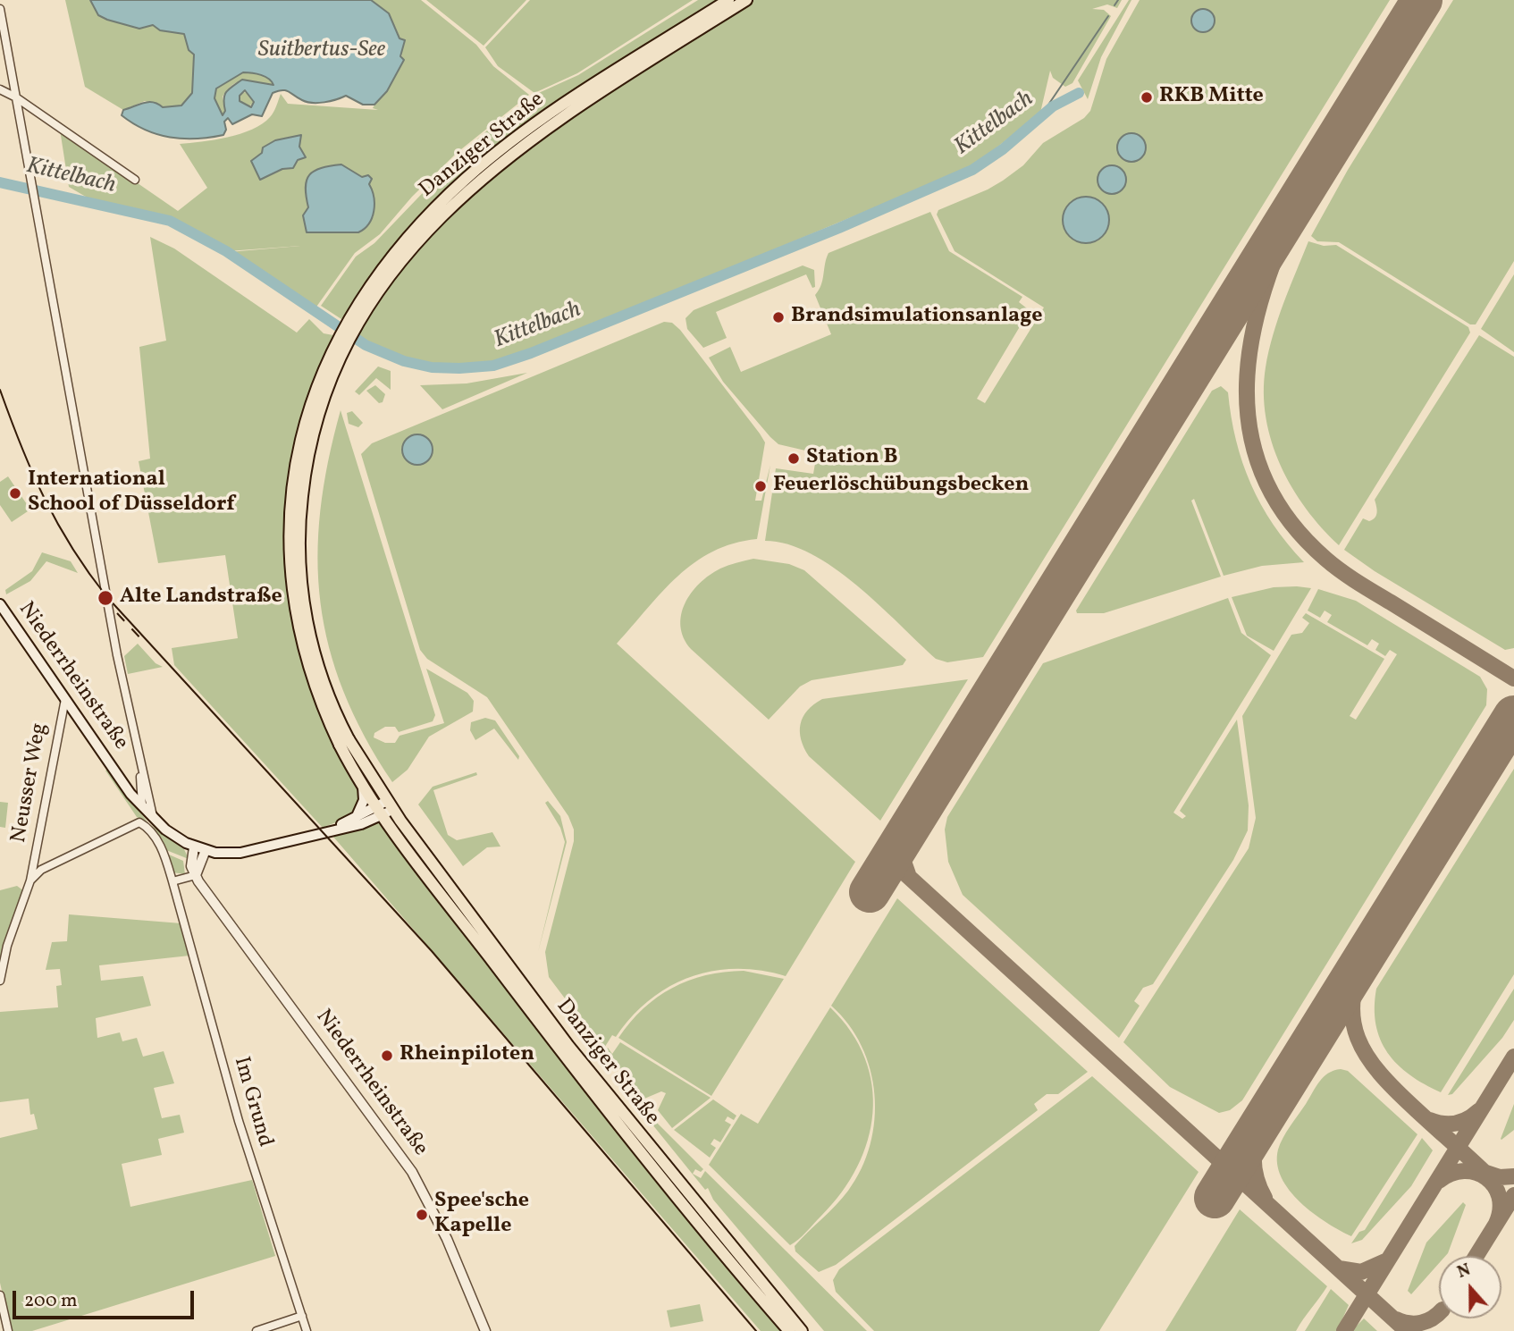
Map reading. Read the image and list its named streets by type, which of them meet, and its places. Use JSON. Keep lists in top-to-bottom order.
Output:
{
  "streets": {
    "main road": ["Danziger Straße", "Niederrheinstraße"],
    "street": ["Neusser Weg", "Im Grund"]
  },
  "crossings": [
    ["Niederrheinstraße", "Neusser Weg"]
  ],
  "water": ["Suitbertus-See", "Kittelbach"],
  "places": [
    "RKB Mitte",
    "Brandsimulationsanlage",
    "Station B",
    "Feuerlöschübungsbecken",
    "International School of Düsseldorf",
    "Alte Landstraße",
    "Rheinpiloten",
    "Spee'sche Kapelle"
  ],
  "scale_bar": "200 m",
  "north": "top"
}
